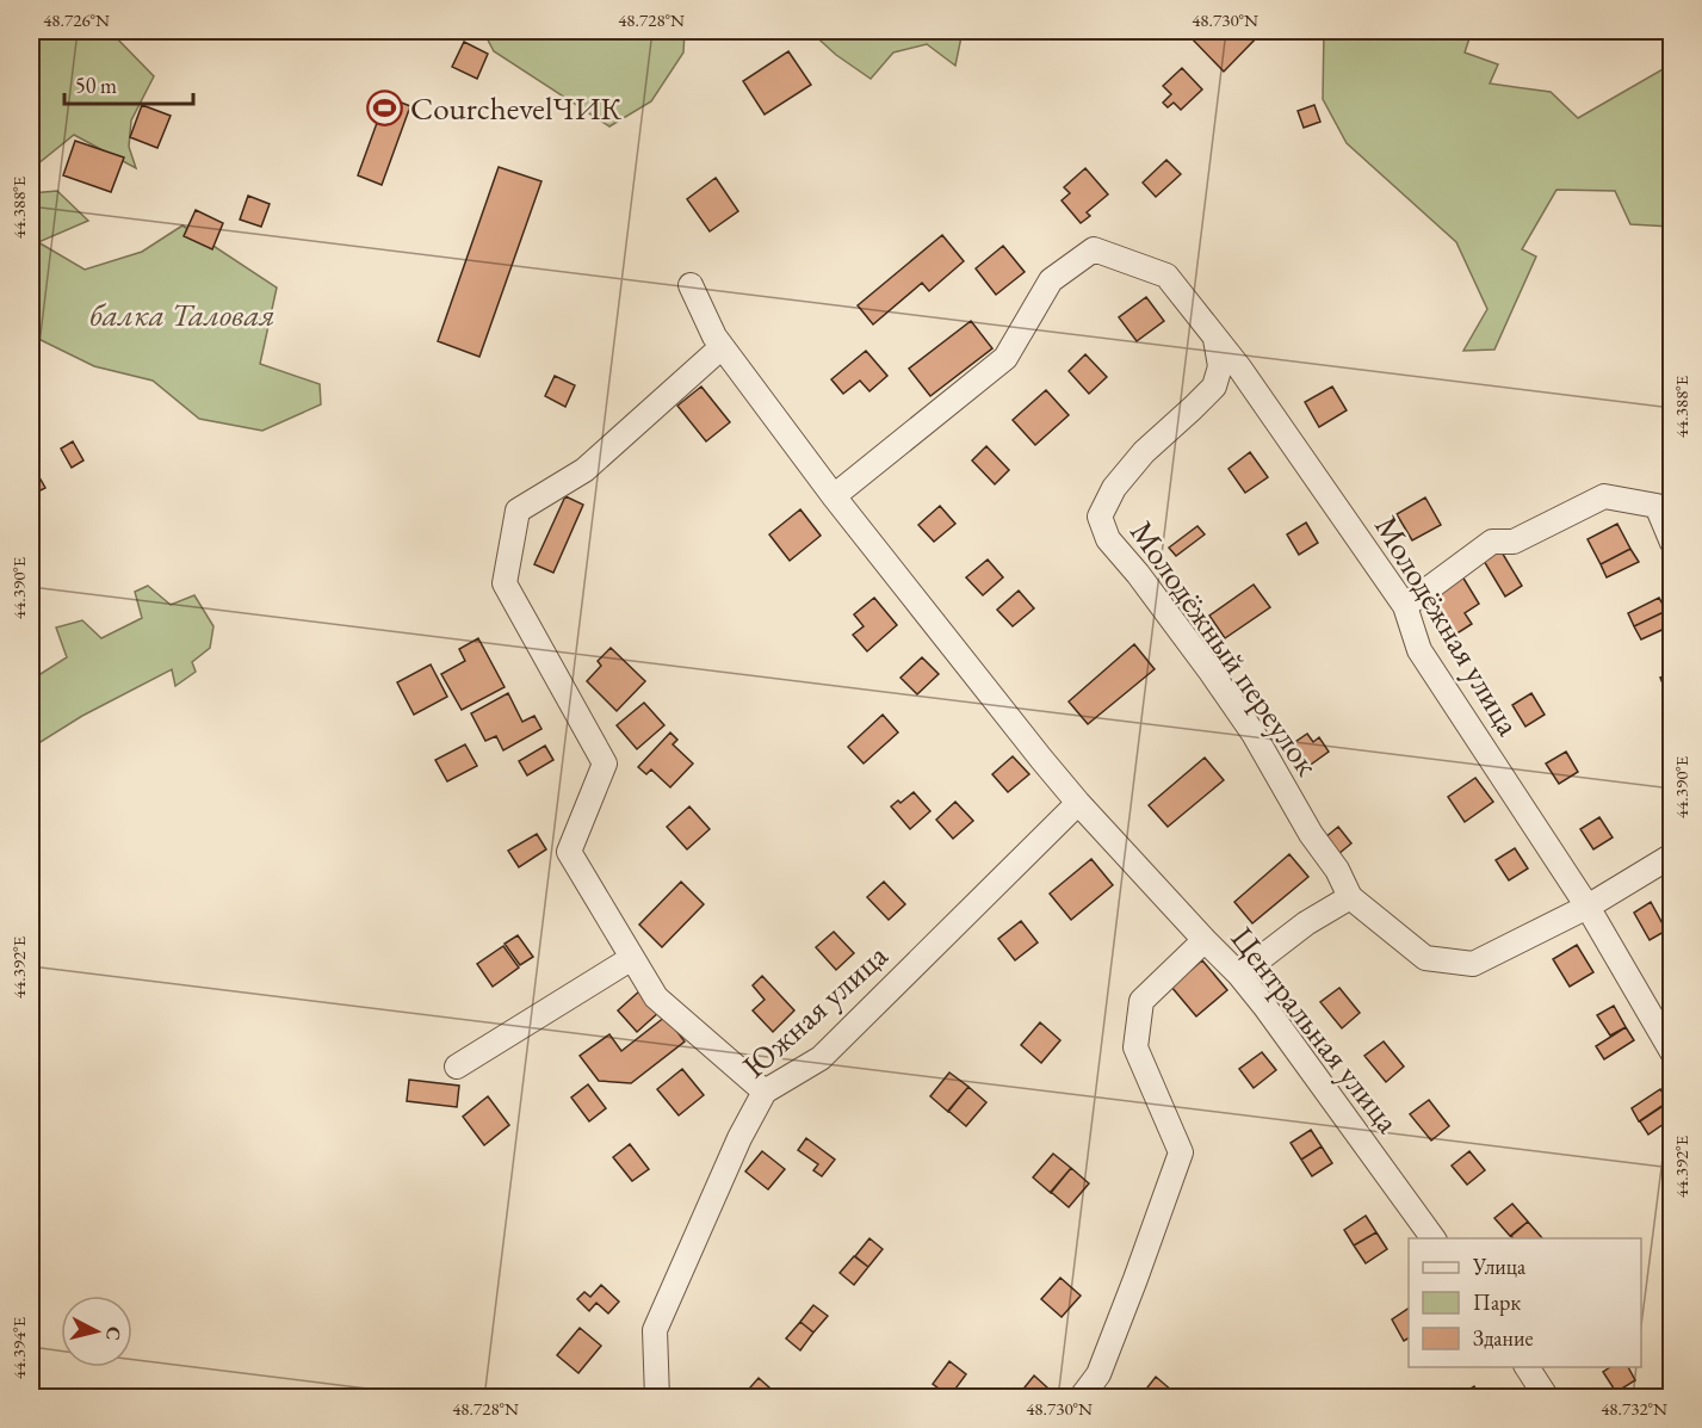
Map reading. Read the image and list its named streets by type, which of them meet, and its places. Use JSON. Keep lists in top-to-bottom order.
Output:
{
  "streets": {
    "street": [
      "Молодёжная улица",
      "Молодёжный переулок",
      "Южная улица",
      "Центральная улица"
    ]
  },
  "crossings": [
    ["Молодёжная улица", "Молодёжный переулок"],
    ["Молодёжная улица", "Центральная улица"],
    ["Южная улица", "Центральная улица"]
  ],
  "parks": ["балка Таловая"],
  "places": {
    "sports": ["CourсhevelЧИК"]
  },
  "legend": ["Улица", "Парк", "Здание"],
  "scale_bar": "50 m",
  "north": "right",
  "coordinates": [
    "48.726°N",
    "48.728°N",
    "48.730°N",
    "44.388°E",
    "44.390°E",
    "44.392°E",
    "44.394°E",
    "48.732°N"
  ]
}
